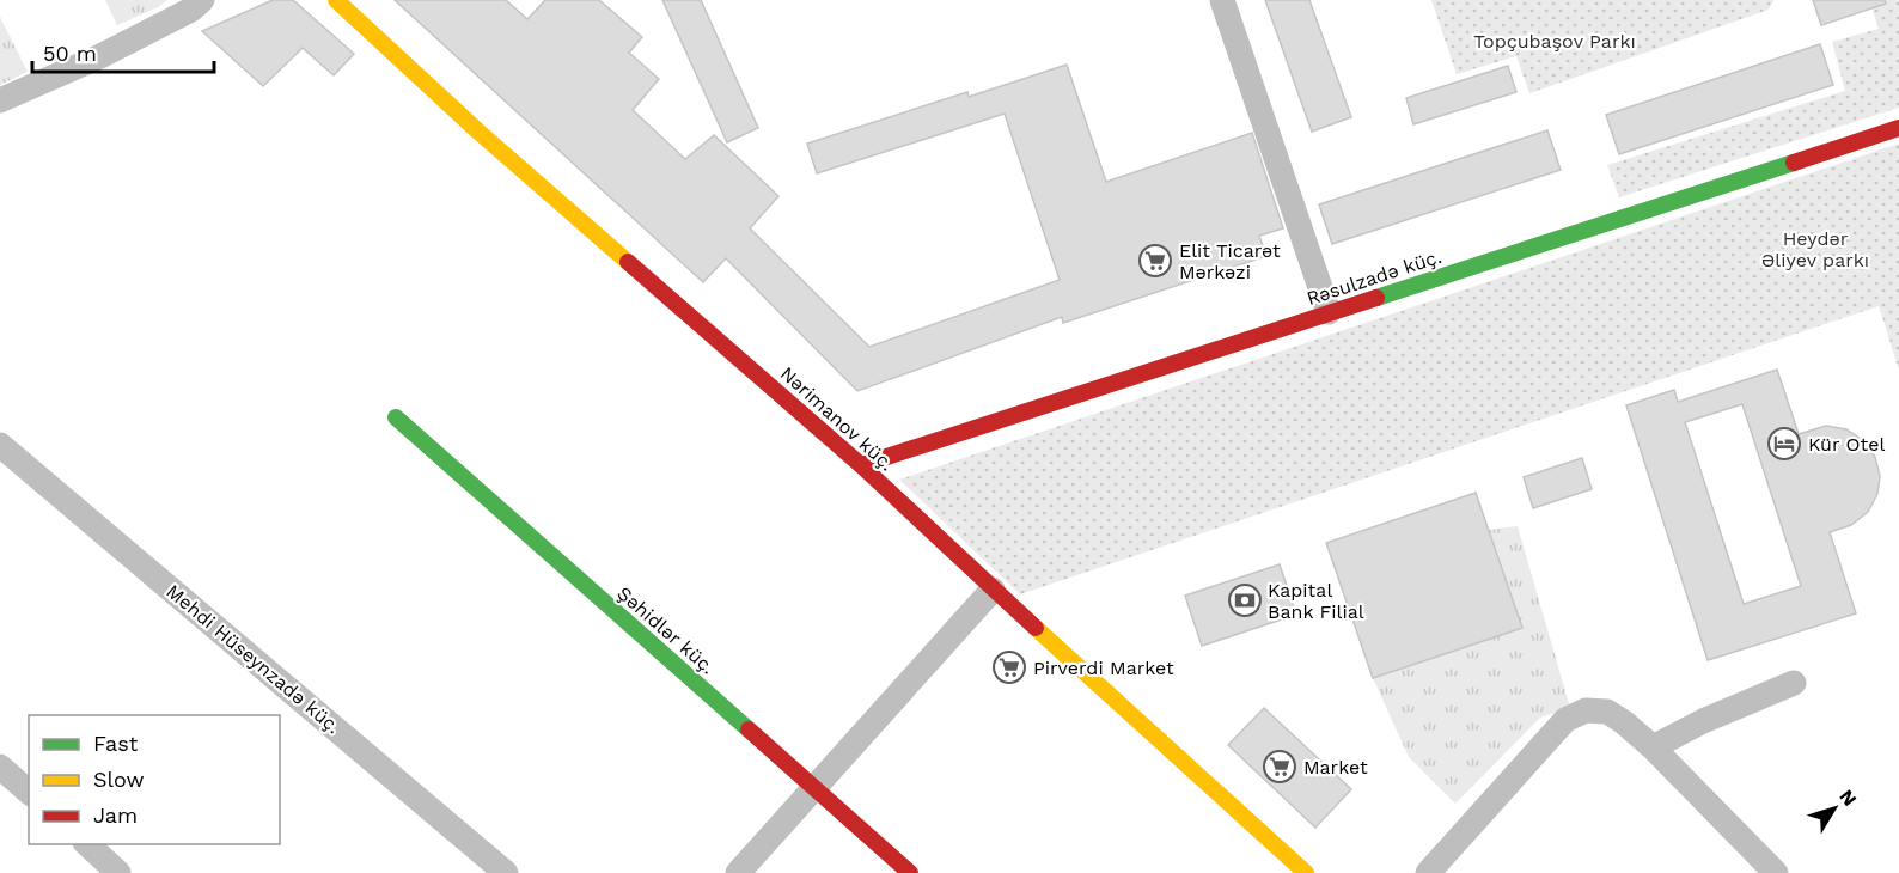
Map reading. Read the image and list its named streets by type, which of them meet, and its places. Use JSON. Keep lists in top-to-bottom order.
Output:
{
  "streets": {
    "main road": ["Rəsulzadə küç.", "Nərimanov küç.", "Şəhidlər küç."],
    "street": ["Mehdi Hüseynzadə küç."]
  },
  "crossings": [
    ["Rəsulzadə küç.", "Nərimanov küç."]
  ],
  "parks": ["Topçubaşov Parkı", "Heydər Əliyev parkı"],
  "places": {
    "supermarket": ["Elit Ticarət Mərkəzi", "Pirverdi Market", "Market"],
    "hotel": ["Kür Otel"],
    "bank": ["Kapital Bank Filial"]
  },
  "legend": ["Fast", "Slow", "Jam"],
  "scale_bar": "50 m",
  "north": "top right"
}
